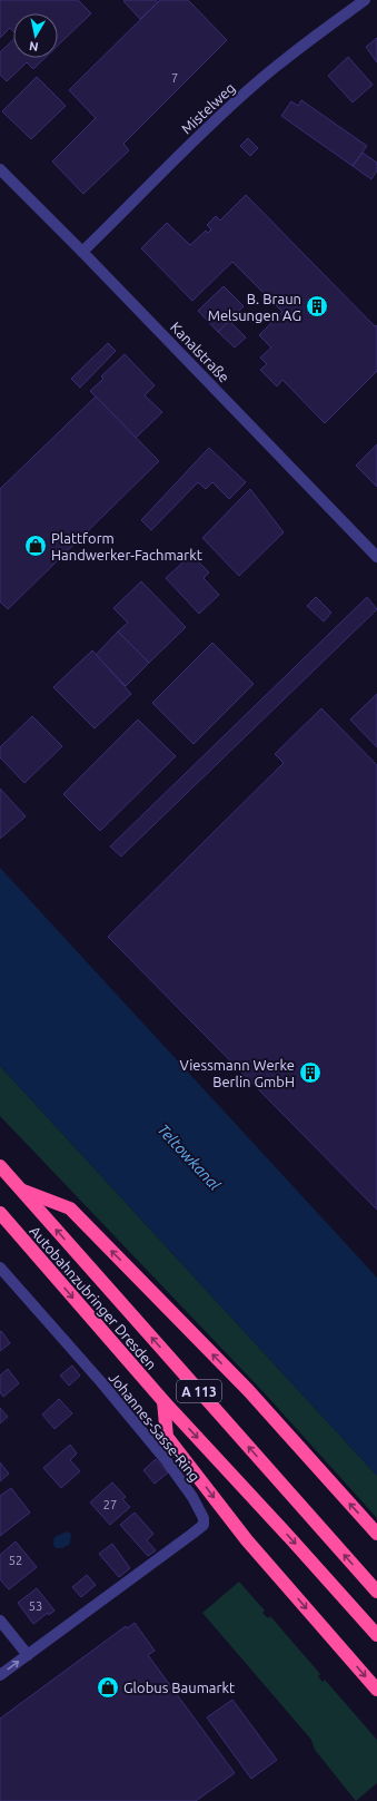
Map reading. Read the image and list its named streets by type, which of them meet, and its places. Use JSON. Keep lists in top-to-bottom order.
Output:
{
  "streets": {
    "highway": ["Autobahnzubringer Dresden", "A 113"],
    "street": ["Mistelweg", "Kanalstraße", "Johannes-Sasse-Ring"]
  },
  "crossings": [
    ["Mistelweg", "Kanalstraße"],
    ["Autobahnzubringer Dresden", "A 113"]
  ],
  "water": ["Teltowkanal"],
  "places": {
    "building": ["B. Braun Melsungen AG", "Viessmann Werke Berlin GmbH"],
    "shop": ["Plattform Handwerker-Fachmarkt", "Globus Baumarkt"]
  },
  "house_numbers": [
    "7",
    "27",
    "52",
    "53"
  ],
  "north": "bottom"
}
